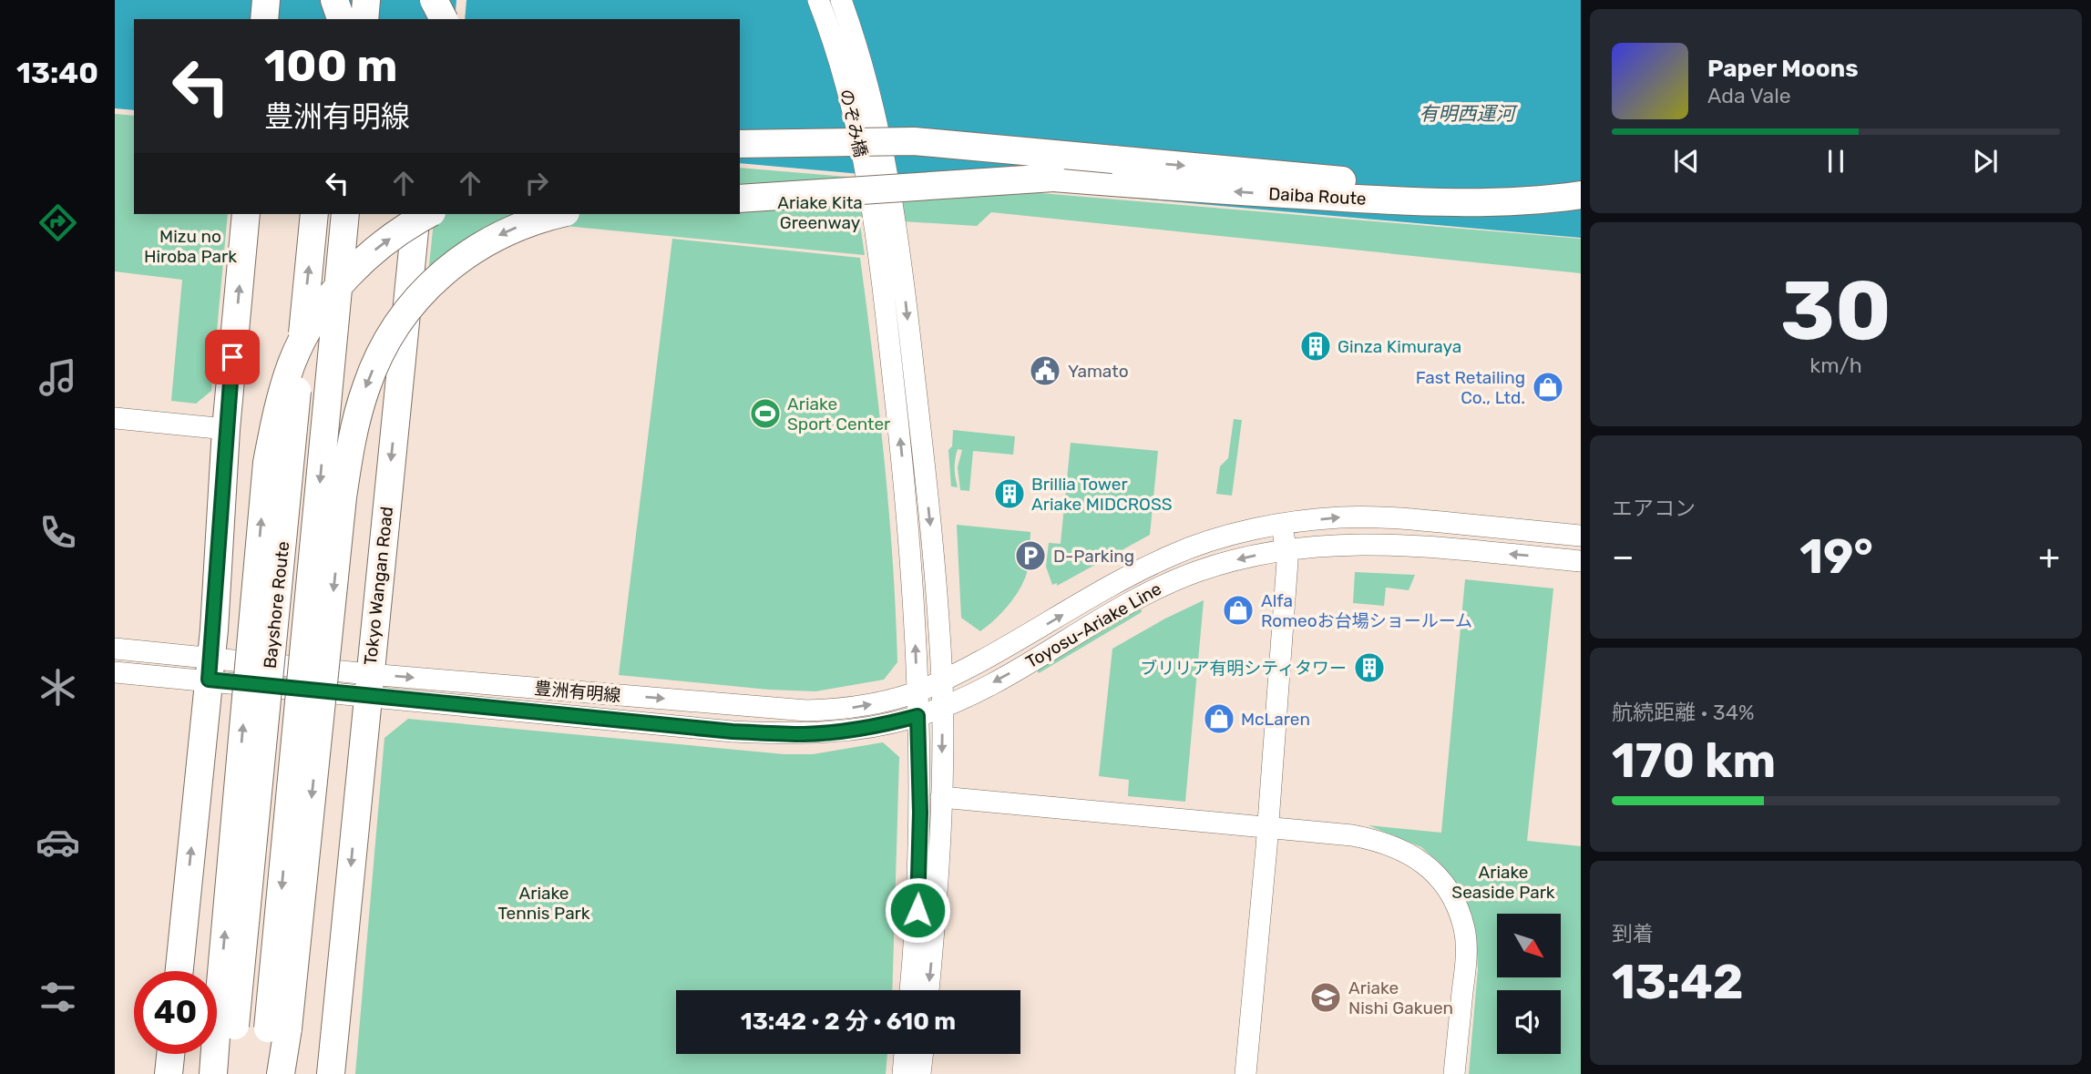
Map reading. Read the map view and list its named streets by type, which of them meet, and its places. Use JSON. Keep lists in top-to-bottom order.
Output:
{
  "streets": {
    "highway": ["Daiba Route", "Tokyo Wangan Road", "Bayshore Route"],
    "street": ["のぞみ橋", "Toyosu-Ariake Line", "豊洲有明線"]
  },
  "crossings": [
    ["のぞみ橋", "Toyosu-Ariake Line"],
    ["のぞみ橋", "豊洲有明線"],
    ["Tokyo Wangan Road", "豊洲有明線"],
    ["Toyosu-Ariake Line", "豊洲有明線"]
  ],
  "water": ["有明西運河"],
  "parks": [
    "Ariake Kita Greenway",
    "Mizu no Hiroba Park",
    "Ariake Seaside Park",
    "Ariake Tennis Park"
  ],
  "places": {
    "building": ["Ginza Kimuraya", "Brillia Tower Ariake MIDCROSS", "ブリリア有明シティタワー"],
    "public building": ["Yamato"],
    "shop": ["Fast Retailing Co., Ltd.", "Alfa Romeoお台場ショールーム", "McLaren"],
    "sports": ["Ariake Sport Center"],
    "parking": ["D-Parking"],
    "school or university": ["Ariake Nishi Gakuen"]
  },
  "north": "bottom right",
  "page": {
    "tabs": "13:40",
    "turn": ["100 m", "豊洲有明線"],
    "song": ["Paper Moons", "Ada Vale"],
    "tile": [
      ["30", "km/h"],
      "エアコン",
      ["航続距離 · 34%", "170 km"],
      ["到着", "13:42"]
    ],
    "heat": ["−", "19°", "+"],
    "limit": "40",
    "trip": "13:42 · 2 分 · 610 m"
  }
}
